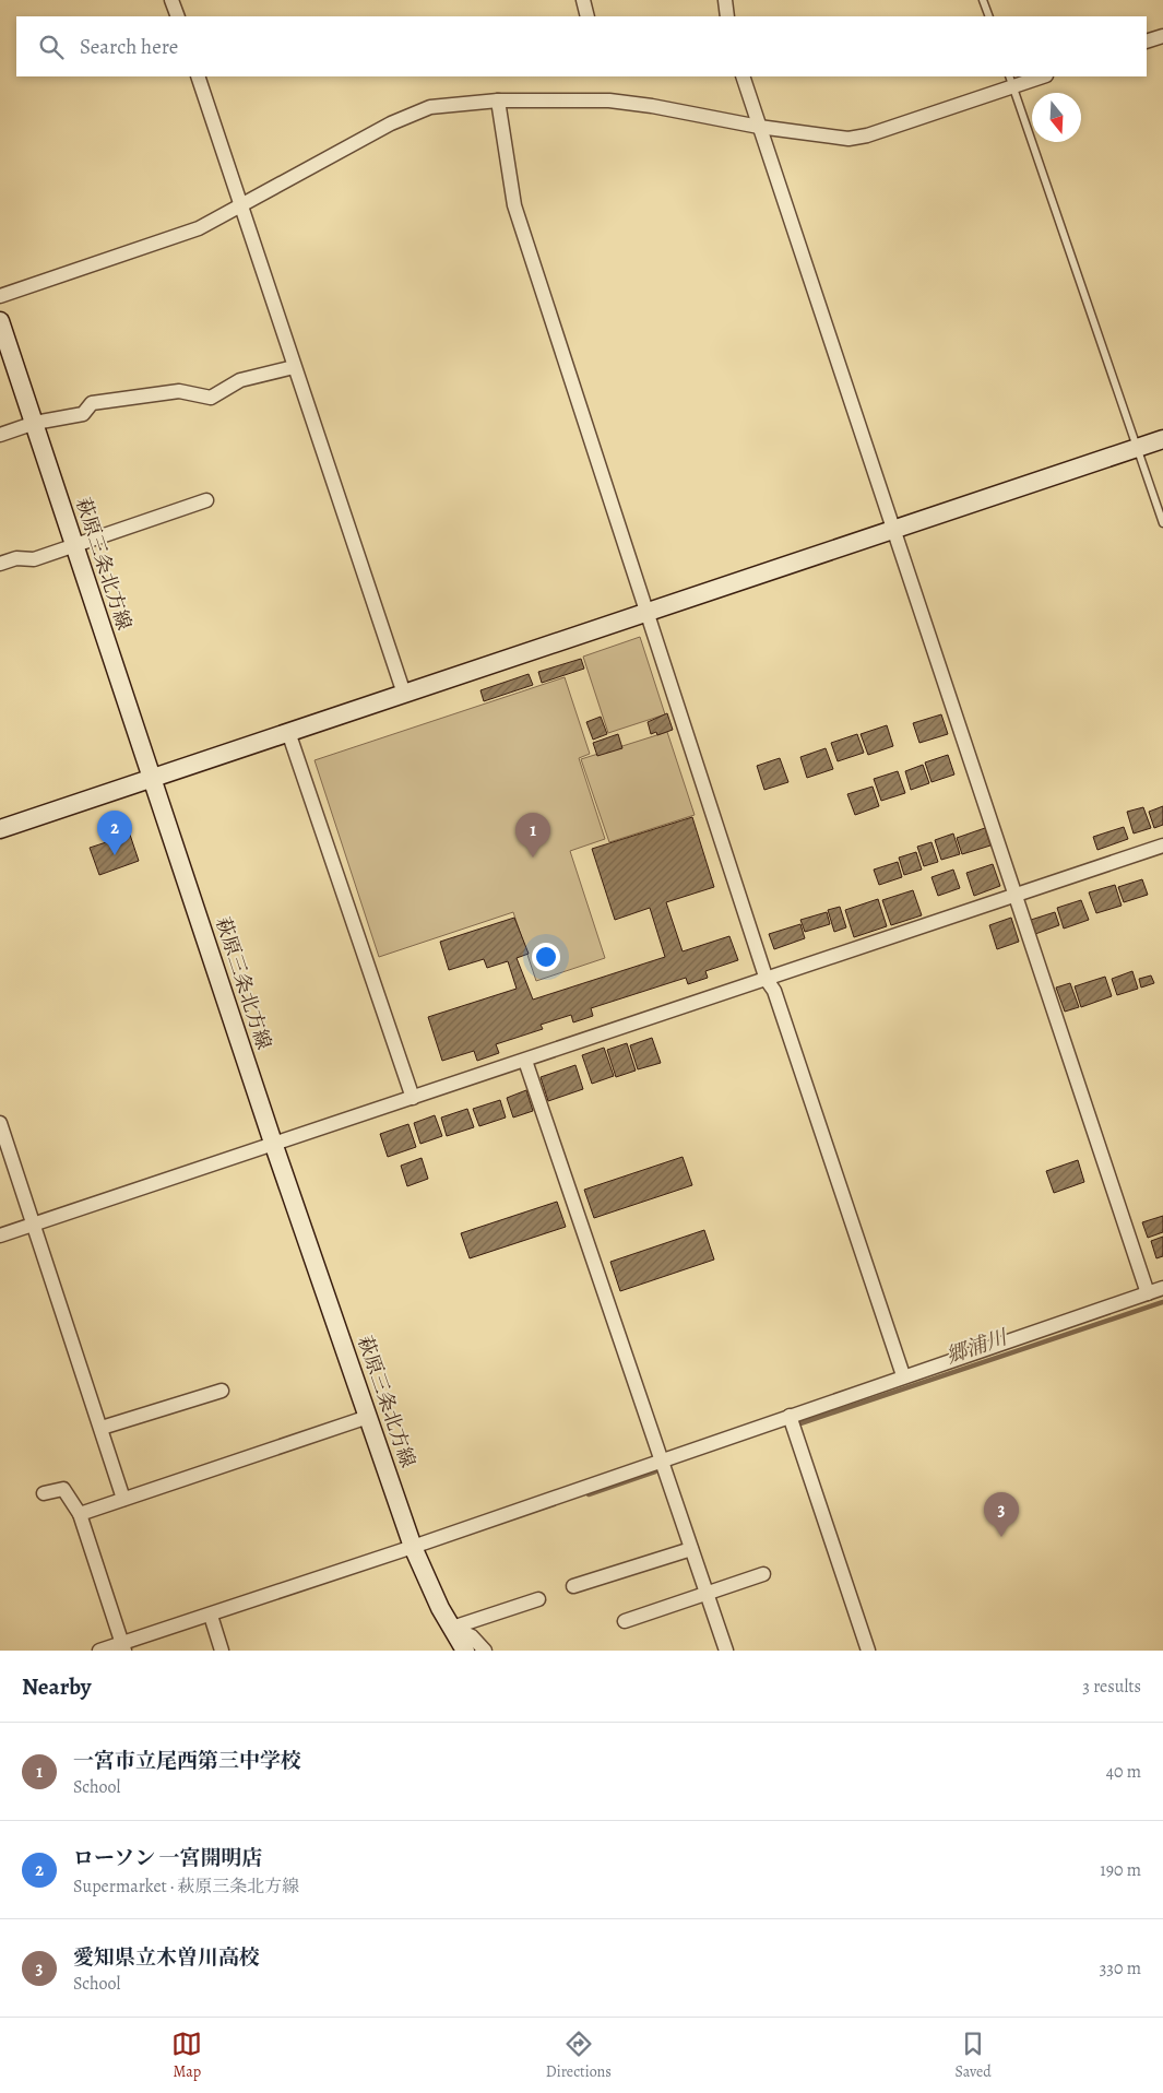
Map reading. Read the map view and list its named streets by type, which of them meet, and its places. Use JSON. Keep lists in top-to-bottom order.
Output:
{
  "streets": {
    "main road": ["萩原三条北方線"]
  },
  "water": ["郷浦川"],
  "north": "bottom",
  "page": {
    "search": "Search here",
    "pins": ["2", "1", "3"],
    "heading": ["Nearby", "3 results"],
    "list": [
      {
        "mark": "1",
        "name": "一宮市立尾西第三中学校",
        "note": "School",
        "value": "40 m"
      },
      {
        "mark": "2",
        "name": "ローソン 一宮開明店",
        "note": "Supermarket · 萩原三条北方線",
        "value": "190 m"
      },
      {
        "mark": "3",
        "name": "愛知県立木曽川高校",
        "note": "School",
        "value": "330 m"
      }
    ],
    "nav": ["Map", "Directions", "Saved"]
  }
}
